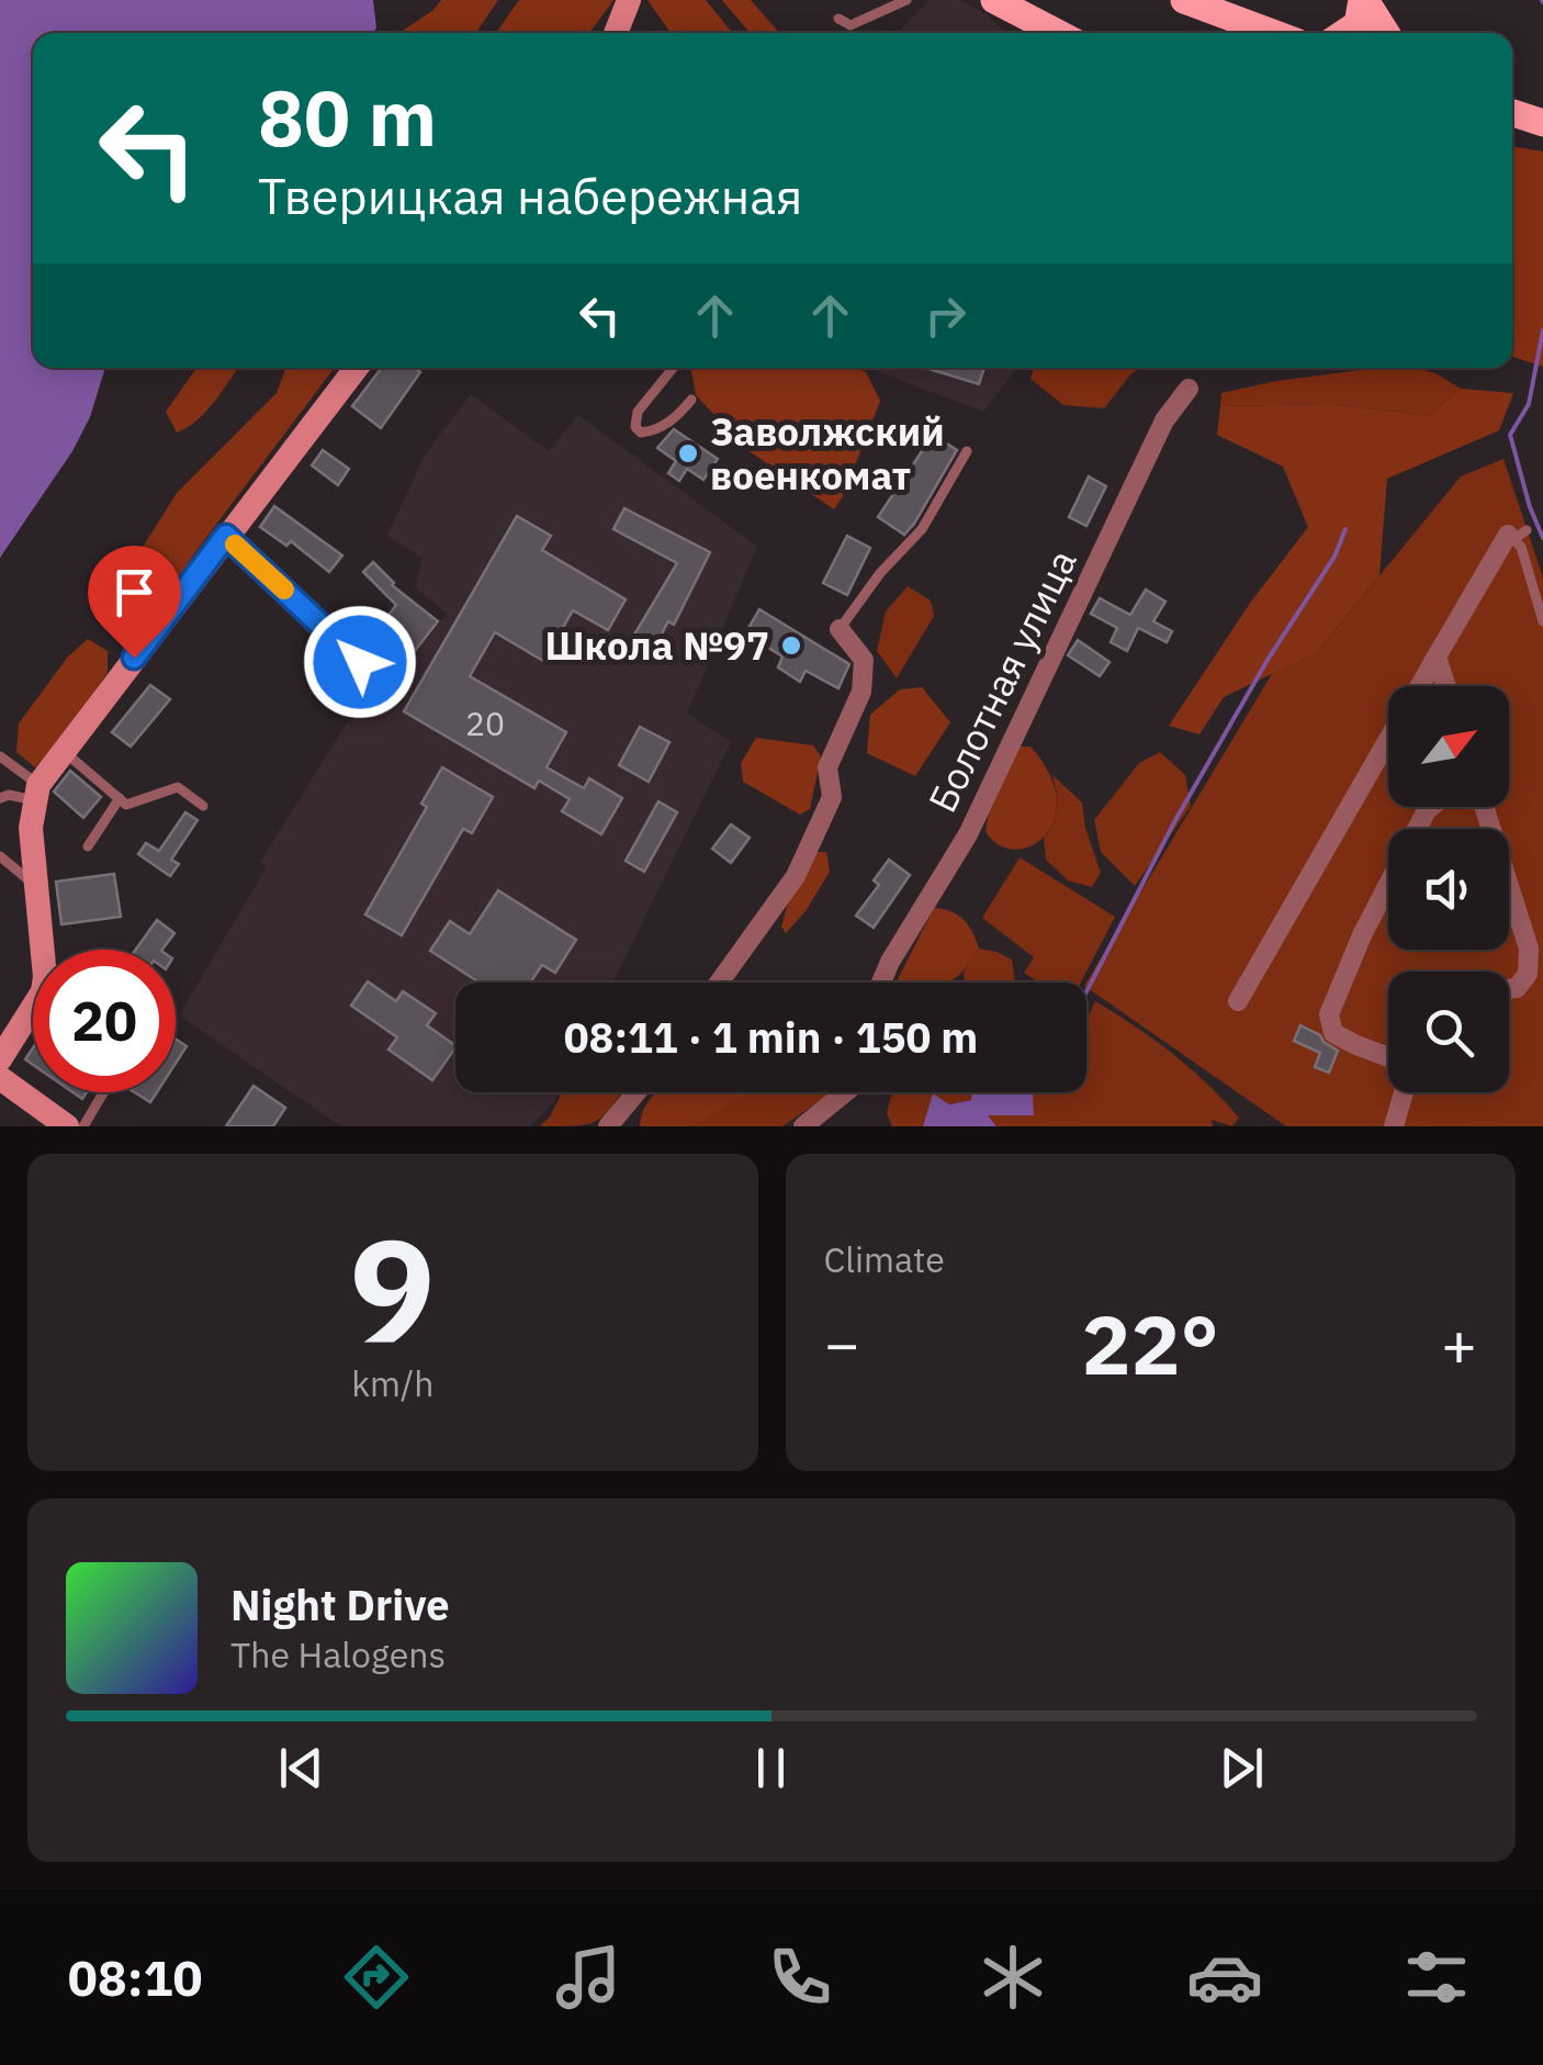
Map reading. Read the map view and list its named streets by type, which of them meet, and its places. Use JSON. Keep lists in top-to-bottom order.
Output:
{
  "streets": {
    "street": ["Болотная улица"]
  },
  "places": ["Заволжский военкомат", "Школа №97"],
  "house_numbers": ["20"],
  "north": "top right",
  "page": {
    "turn": ["80 m", "Тверицкая набережная"],
    "limit": "20",
    "trip": "08:11 · 1 min · 150 m",
    "tile": [
      ["9", "km/h"],
      "Climate"
    ],
    "heat": ["−", "22°", "+"],
    "song": ["Night Drive", "The Halogens"],
    "tabs": "08:10"
  }
}
